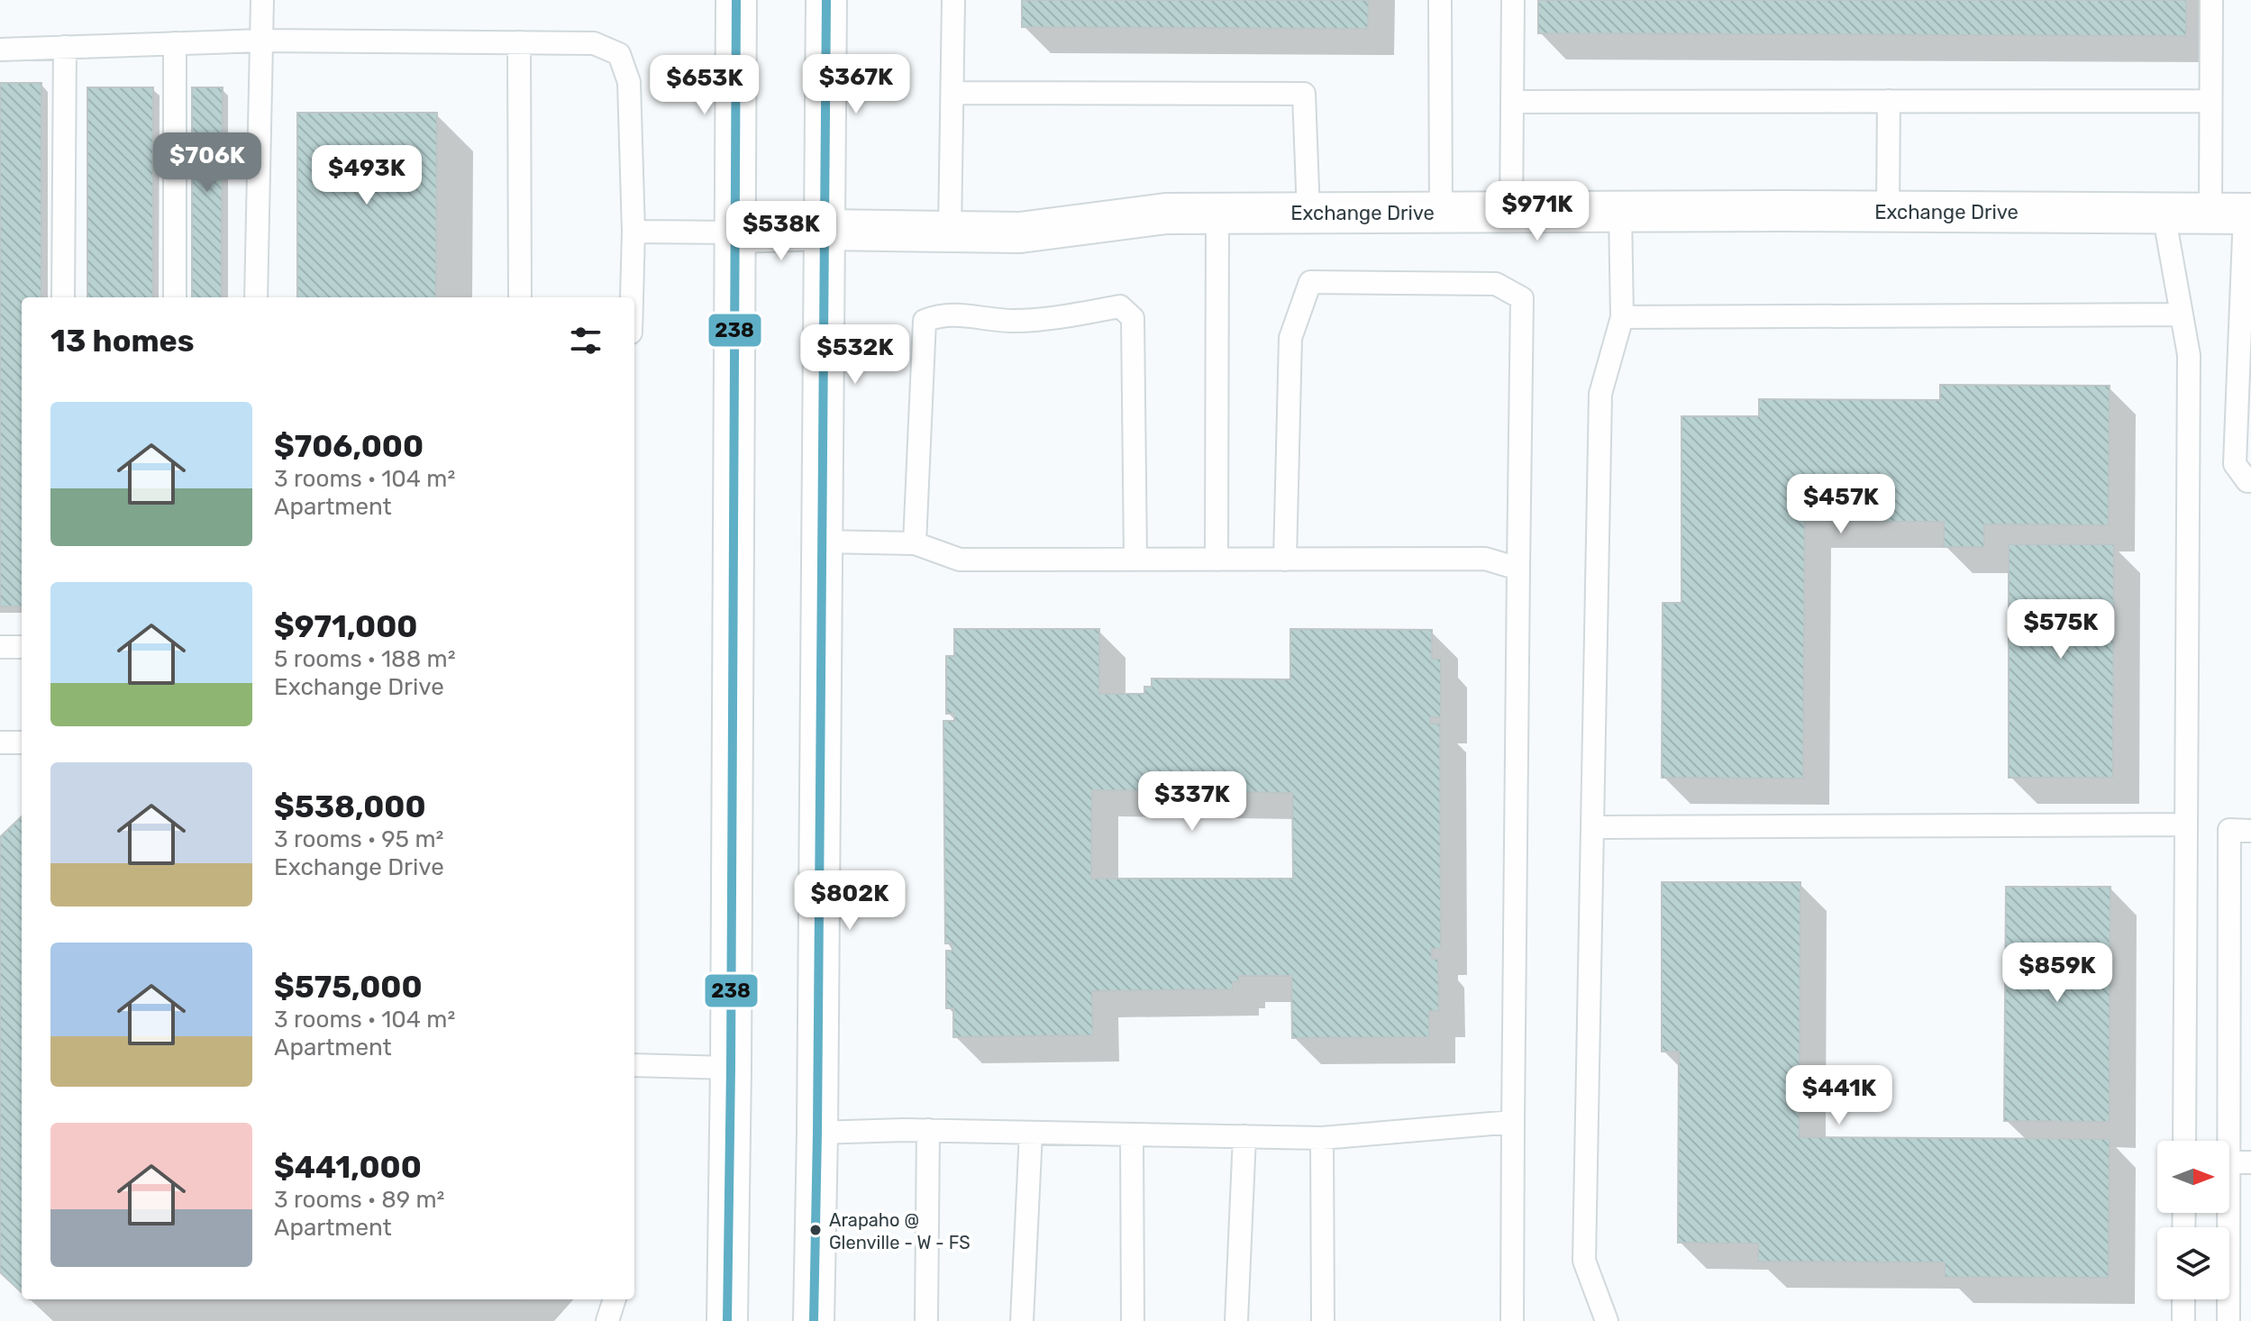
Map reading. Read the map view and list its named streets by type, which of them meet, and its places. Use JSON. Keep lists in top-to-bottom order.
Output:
{
  "streets": {
    "main road": ["Exchange Drive"]
  },
  "places": ["Arapaho @ Glenville - W - FS"],
  "lines": ["transit line 238"],
  "north": "right",
  "page": {
    "price": [
      "$367K",
      "$653K",
      "$706K",
      "$493K",
      "$971K",
      "$538K",
      "$532K",
      "$457K",
      "$575K",
      "$337K",
      "$802K",
      "$859K",
      "$441K"
    ],
    "heading": "13 homes",
    "list": [
      {
        "name": "$706,000",
        "note": "3 rooms · 104 m² · Apartment"
      },
      {
        "name": "$971,000",
        "note": "5 rooms · 188 m² · Exchange Drive"
      },
      {
        "name": "$538,000",
        "note": "3 rooms · 95 m² · Exchange Drive"
      },
      {
        "name": "$575,000",
        "note": "3 rooms · 104 m² · Apartment"
      },
      {
        "name": "$441,000",
        "note": "3 rooms · 89 m² · Apartment"
      }
    ]
  }
}
